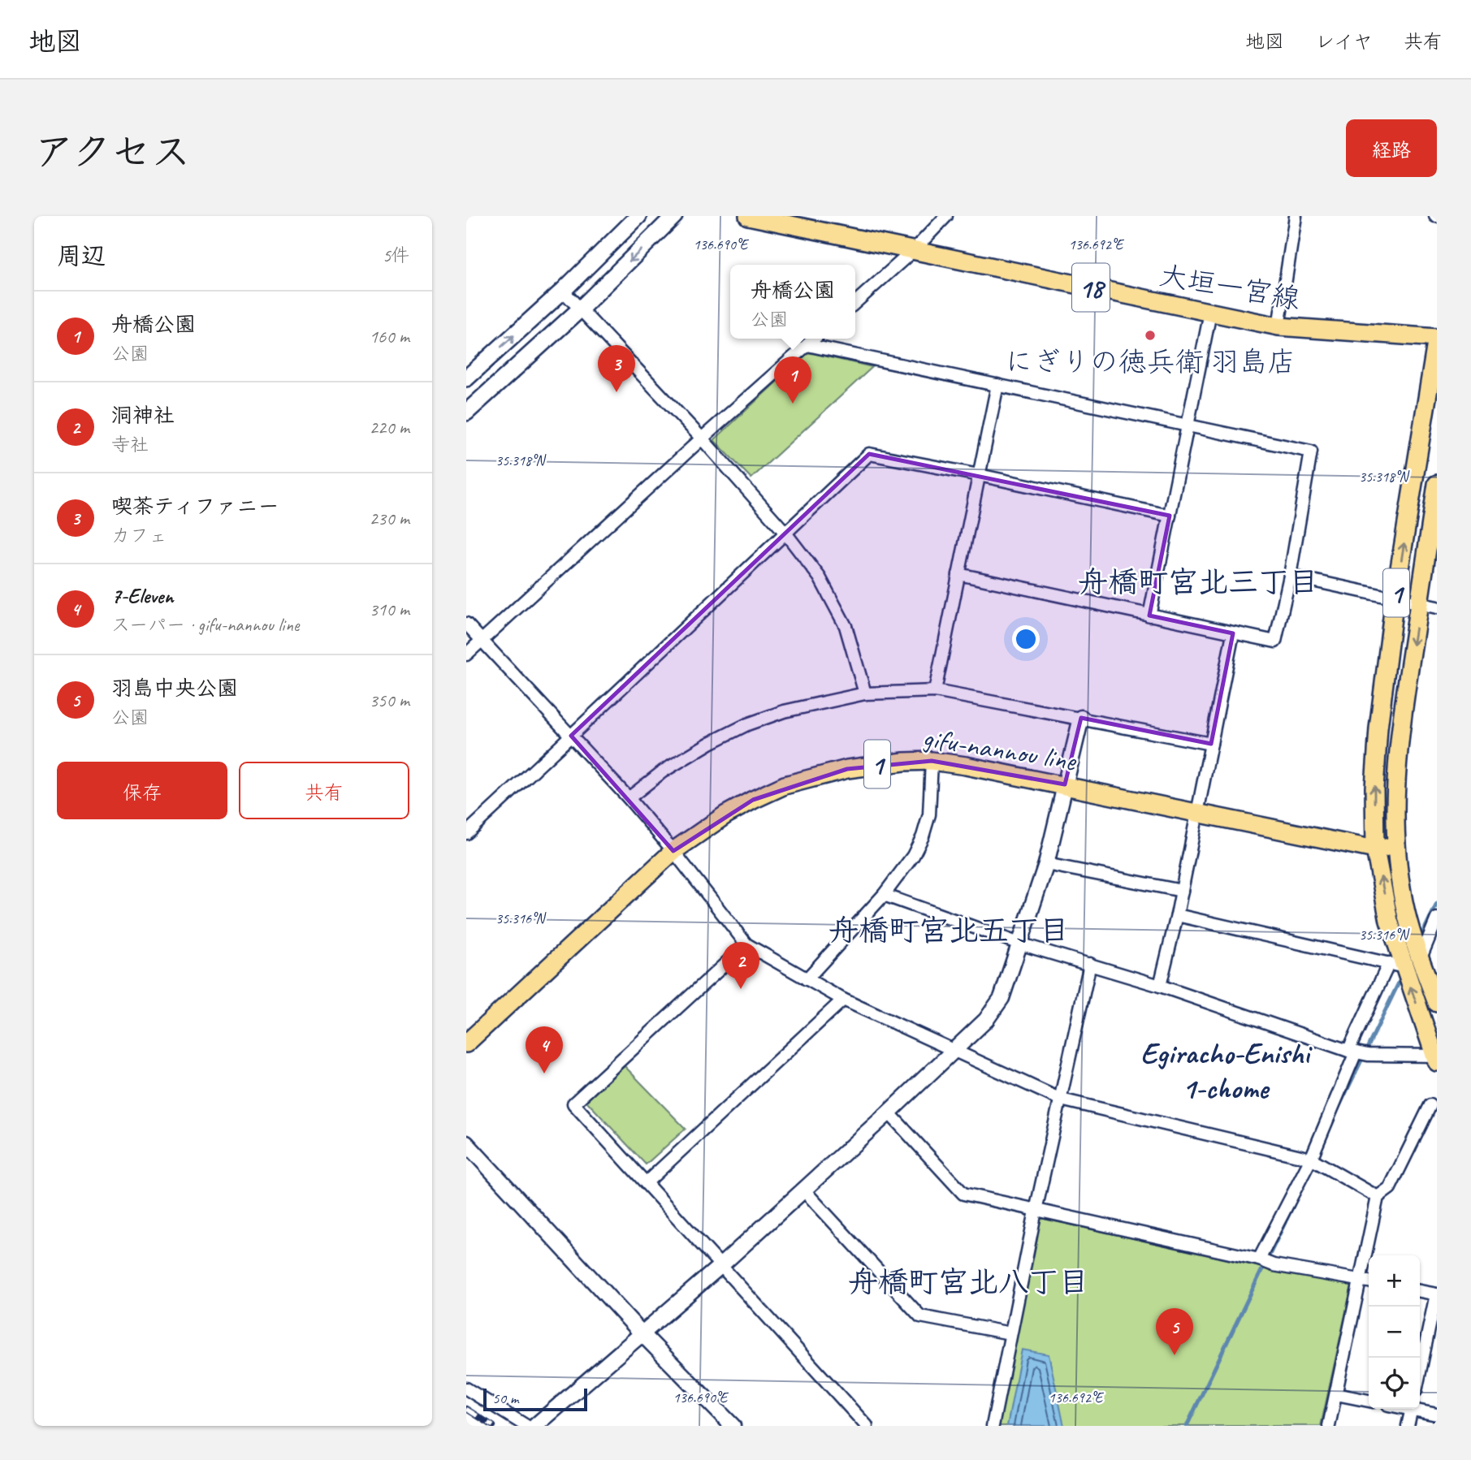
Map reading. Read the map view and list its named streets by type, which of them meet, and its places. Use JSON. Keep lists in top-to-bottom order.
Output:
{
  "streets": {
    "main road": [
      "大垣一宮線",
      "18",
      "1",
      "gifu-nannou line"
    ]
  },
  "crossings": [
    ["大垣一宮線", "1"],
    ["1", "gifu-nannou line"]
  ],
  "districts": [
    "舟橋町宮北三丁目",
    "舟橋町宮北五丁目",
    "Egiracho-Enishi 1-chome",
    "舟橋町宮北八丁目"
  ],
  "places": ["にぎりの徳兵衛 羽島店"],
  "scale_bar": "50 m",
  "page": {
    "header": "地図",
    "nav": ["地図", "レイヤ", "共有"],
    "title": "アクセス",
    "buttons": [
      "経路",
      ["保存", "共有"]
    ],
    "heading": ["周辺", "5件"],
    "popup": ["舟橋公園", "公園"],
    "list": [
      {
        "mark": "1",
        "name": "舟橋公園",
        "note": "公園",
        "value": "160 m"
      },
      {
        "mark": "2",
        "name": "洞神社",
        "note": "寺社",
        "value": "220 m"
      },
      {
        "mark": "3",
        "name": "喫茶ティファニー",
        "note": "カフェ",
        "value": "230 m"
      },
      {
        "mark": "4",
        "name": "7-Eleven",
        "note": "スーパー · gifu-nannou line",
        "value": "310 m"
      },
      {
        "mark": "5",
        "name": "羽島中央公園",
        "note": "公園",
        "value": "350 m"
      }
    ],
    "pins": [
      "3",
      "1",
      "2",
      "4",
      "5"
    ],
    "map_buttons": ["+", "−"],
    "scale": "50 m"
  },
  "coordinates": [
    "136.690°E",
    "136.692°E",
    "35.318°N",
    "35.316°N"
  ]
}
